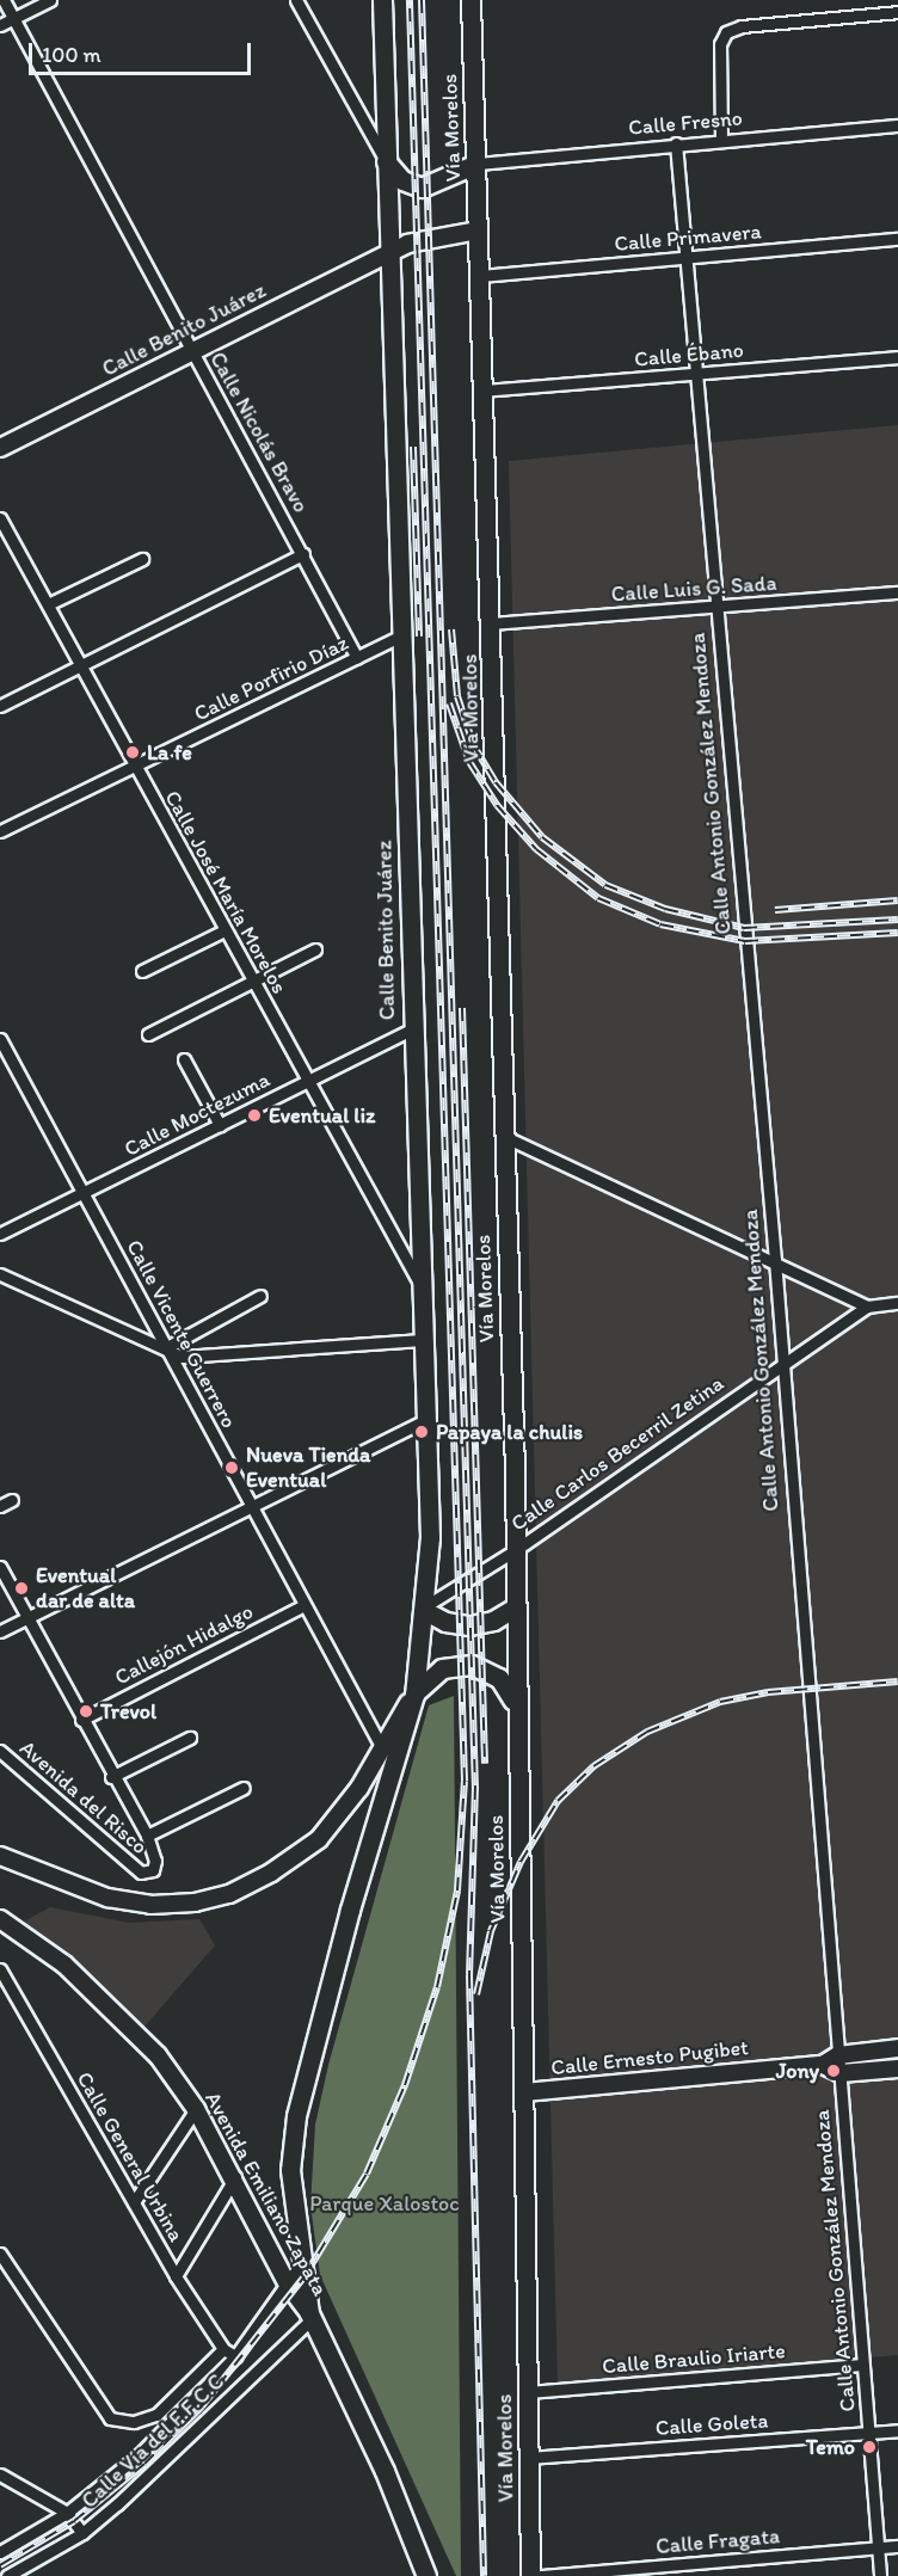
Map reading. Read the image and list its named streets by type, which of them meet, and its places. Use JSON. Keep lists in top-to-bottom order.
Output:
{
  "streets": {
    "main road": ["Vía Morelos", "Calle Benito Juárez"],
    "street": [
      "Calle Fresno",
      "Calle Primavera",
      "Calle Ébano",
      "Calle Nicolás Bravo",
      "Calle Luis G. Sada",
      "Calle Porfirio Díaz",
      "Calle Antonio González Mendoza",
      "Calle José María Morelos",
      "Calle Moctezuma",
      "Calle Vicente Guerrero",
      "Calle Carlos Becerril Zetina",
      "Callejón Hidalgo",
      "Avenida del Risco",
      "Calle Ernesto Pugibet",
      "Calle General Urbina",
      "Avenida Emiliano Zapata",
      "Calle Braulio Iriarte",
      "Calle Goleta",
      "Calle Vía del F.F.C.C",
      "Calle Fragata"
    ]
  },
  "crossings": [
    ["Calle Fresno", "Vía Morelos"],
    ["Calle Fresno", "Calle Antonio González Mendoza"],
    ["Vía Morelos", "Calle Primavera"],
    ["Vía Morelos", "Calle Benito Juárez"],
    ["Vía Morelos", "Calle Ébano"],
    ["Vía Morelos", "Calle Luis G. Sada"],
    ["Vía Morelos", "Calle Carlos Becerril Zetina"],
    ["Vía Morelos", "Calle Ernesto Pugibet"],
    ["Vía Morelos", "Calle Braulio Iriarte"],
    ["Vía Morelos", "Calle Goleta"],
    ["Calle Primavera", "Calle Antonio González Mendoza"],
    ["Calle Benito Juárez", "Calle Nicolás Bravo"],
    ["Calle Benito Juárez", "Calle Porfirio Díaz"],
    ["Calle Benito Juárez", "Calle José María Morelos"],
    ["Calle Benito Juárez", "Calle Moctezuma"],
    ["Calle Benito Juárez", "Calle Carlos Becerril Zetina"],
    ["Calle Ébano", "Calle Antonio González Mendoza"],
    ["Calle Nicolás Bravo", "Calle Porfirio Díaz"],
    ["Calle Luis G. Sada", "Calle Antonio González Mendoza"],
    ["Calle Porfirio Díaz", "Calle José María Morelos"],
    ["Calle Antonio González Mendoza", "Calle Carlos Becerril Zetina"],
    ["Calle Antonio González Mendoza", "Calle Ernesto Pugibet"],
    ["Calle Antonio González Mendoza", "Calle Braulio Iriarte"],
    ["Calle Antonio González Mendoza", "Calle Goleta"],
    ["Calle Antonio González Mendoza", "Calle Fragata"],
    ["Calle José María Morelos", "Calle Moctezuma"],
    ["Calle Moctezuma", "Calle Vicente Guerrero"],
    ["Calle Vicente Guerrero", "Callejón Hidalgo"],
    ["Calle General Urbina", "Calle Vía del F.F.C.C"],
    ["Avenida Emiliano Zapata", "Calle Vía del F.F.C.C"]
  ],
  "parks": ["Parque Xalostoc"],
  "places": [
    "La fe",
    "Eventual liz",
    "Papaya la chulis",
    "Nueva Tienda Eventual",
    "Eventual dar de alta",
    "Trevol",
    "Jony",
    "Temo"
  ],
  "scale_bar": "100 m"
}
